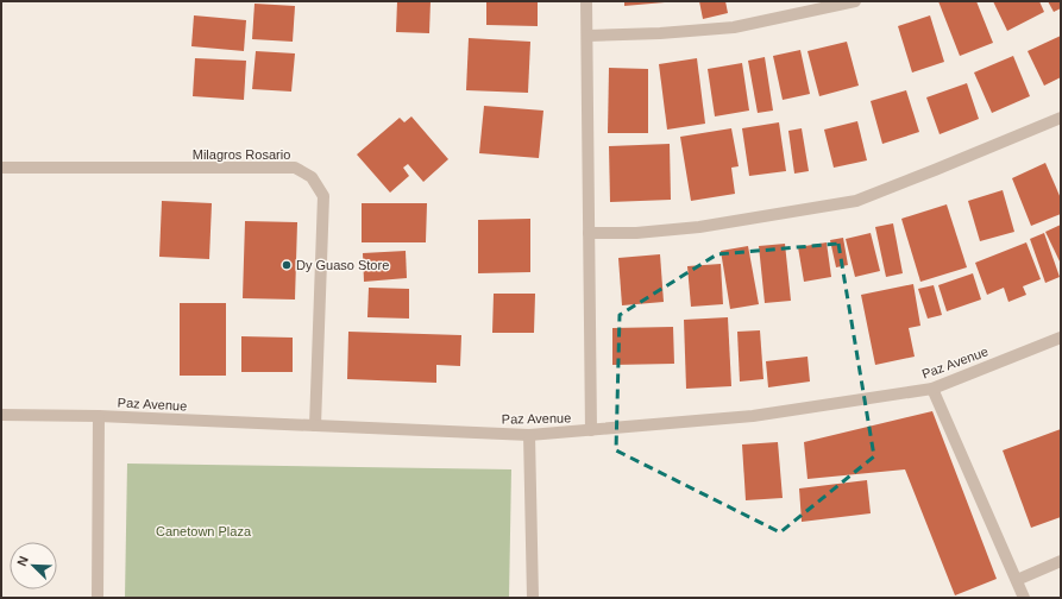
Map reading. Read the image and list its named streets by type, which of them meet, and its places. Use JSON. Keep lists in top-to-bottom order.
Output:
{
  "streets": {
    "street": ["Milagros Rosario", "Paz Avenue"]
  },
  "crossings": [
    ["Milagros Rosario", "Paz Avenue"]
  ],
  "parks": ["Canetown Plaza"],
  "places": ["Dy Guaso Store"],
  "north": "top left"
}
